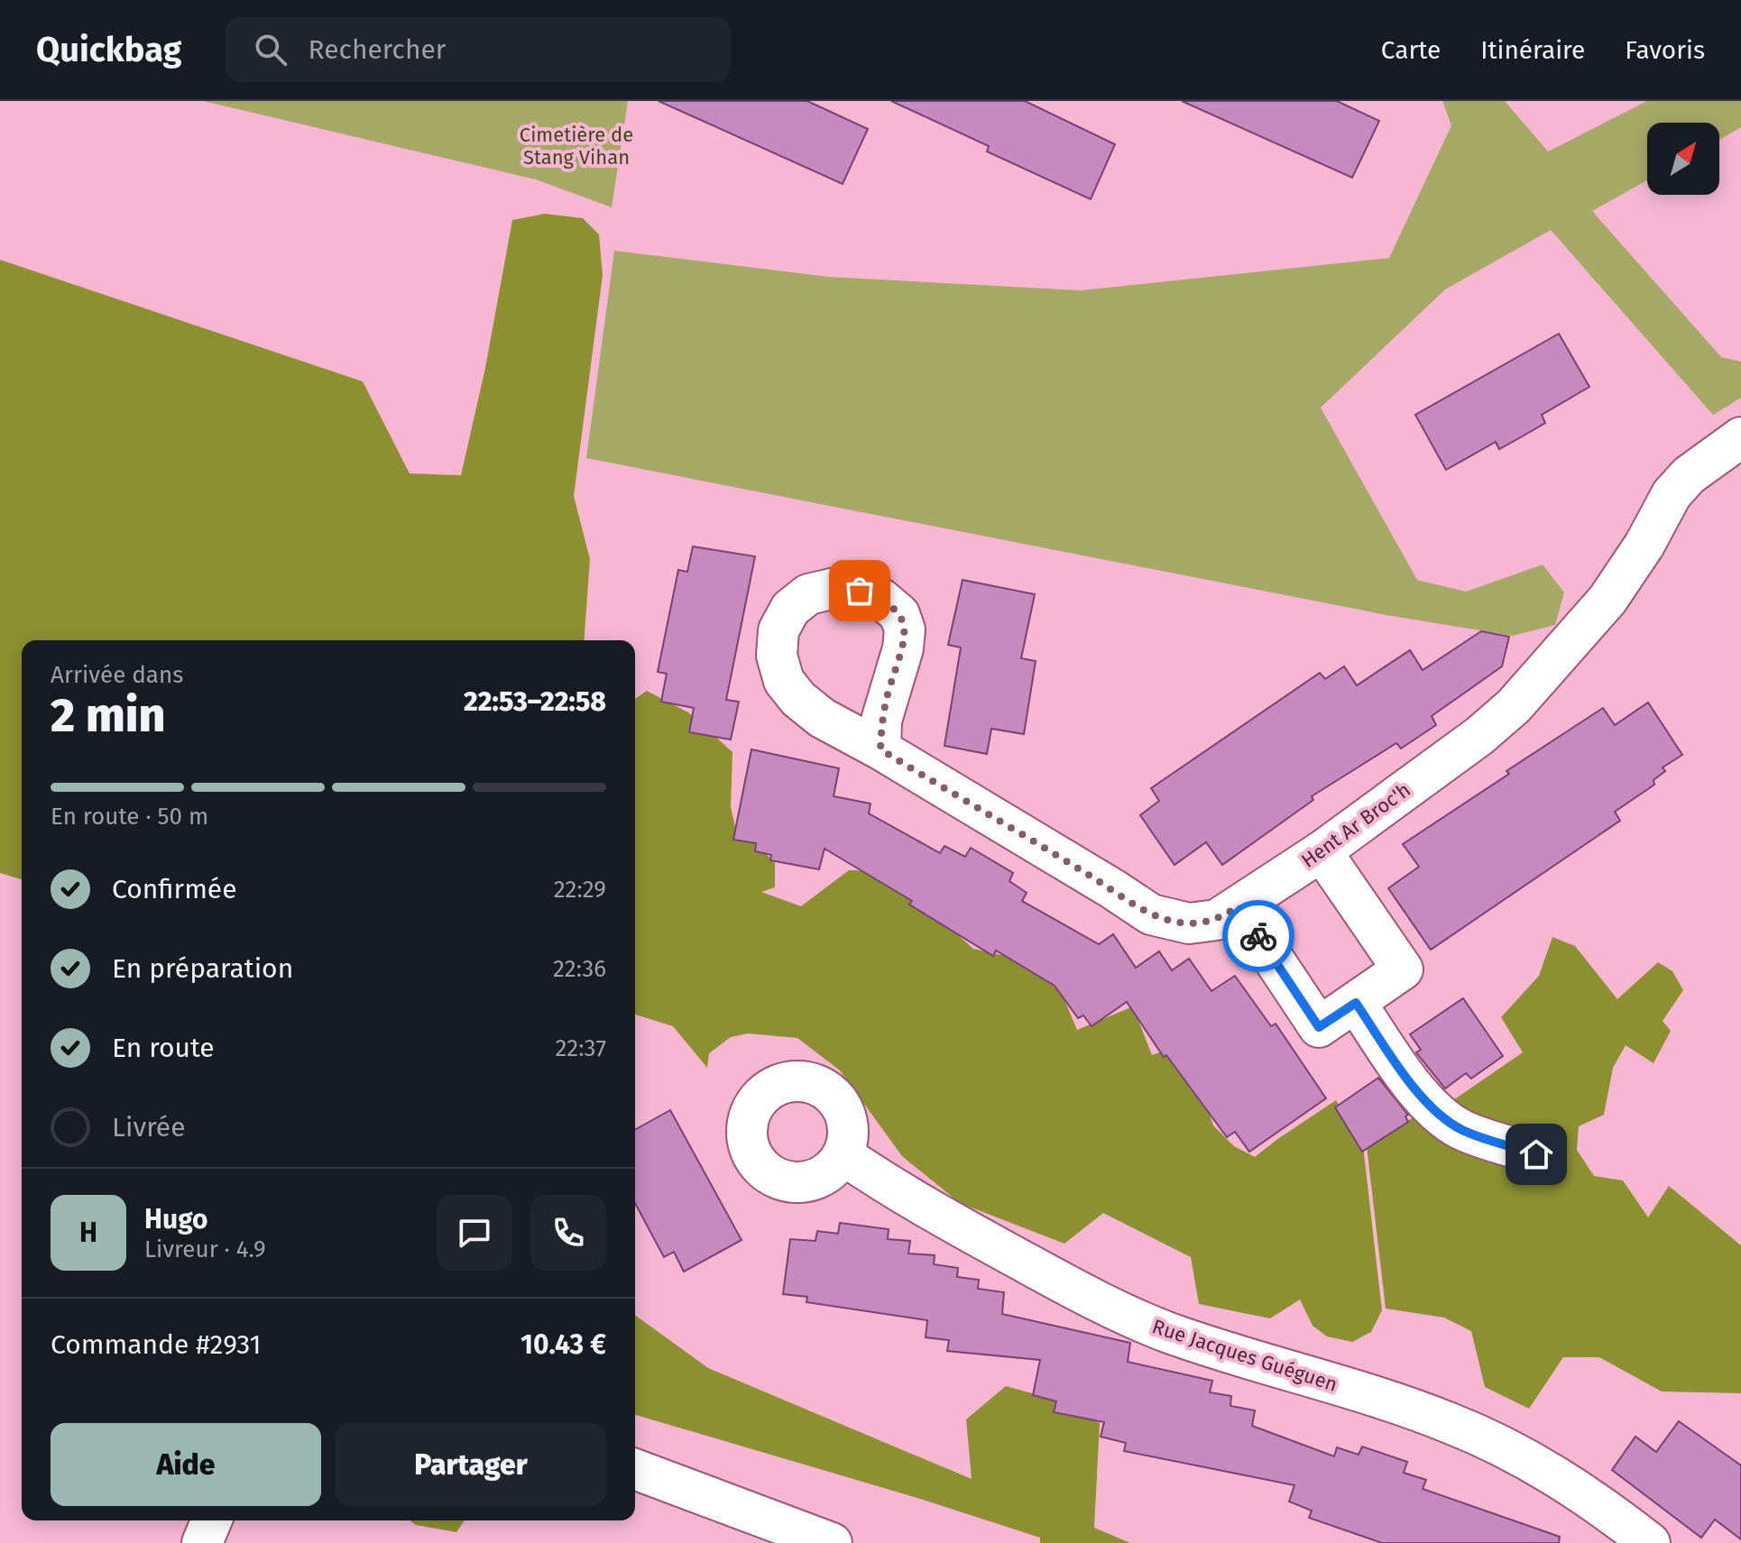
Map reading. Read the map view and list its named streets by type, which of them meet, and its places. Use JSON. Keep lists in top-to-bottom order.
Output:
{
  "streets": {
    "street": ["Hent Ar Broc'h", "Rue Jacques Guéguen"]
  },
  "parks": ["Cimetière de Stang Vihan"],
  "north": "top right",
  "page": {
    "header": "Quickbag",
    "search": "Rechercher",
    "nav": ["Carte", "Itinéraire", "Favoris"],
    "heading": ["2 min", "Arrivée dans", "22:53–22:58"],
    "panel": [
      "Hugo",
      "Livreur · 4.9",
      "Commande #2931",
      "10.43 €"
    ],
    "bar": "En route · 50 m",
    "list": [
      ["Confirmée", "22:29"],
      ["En préparation", "22:36"],
      ["En route", "22:37"],
      "Livrée"
    ],
    "round": "H",
    "buttons": ["Aide", "Partager"]
  }
}
